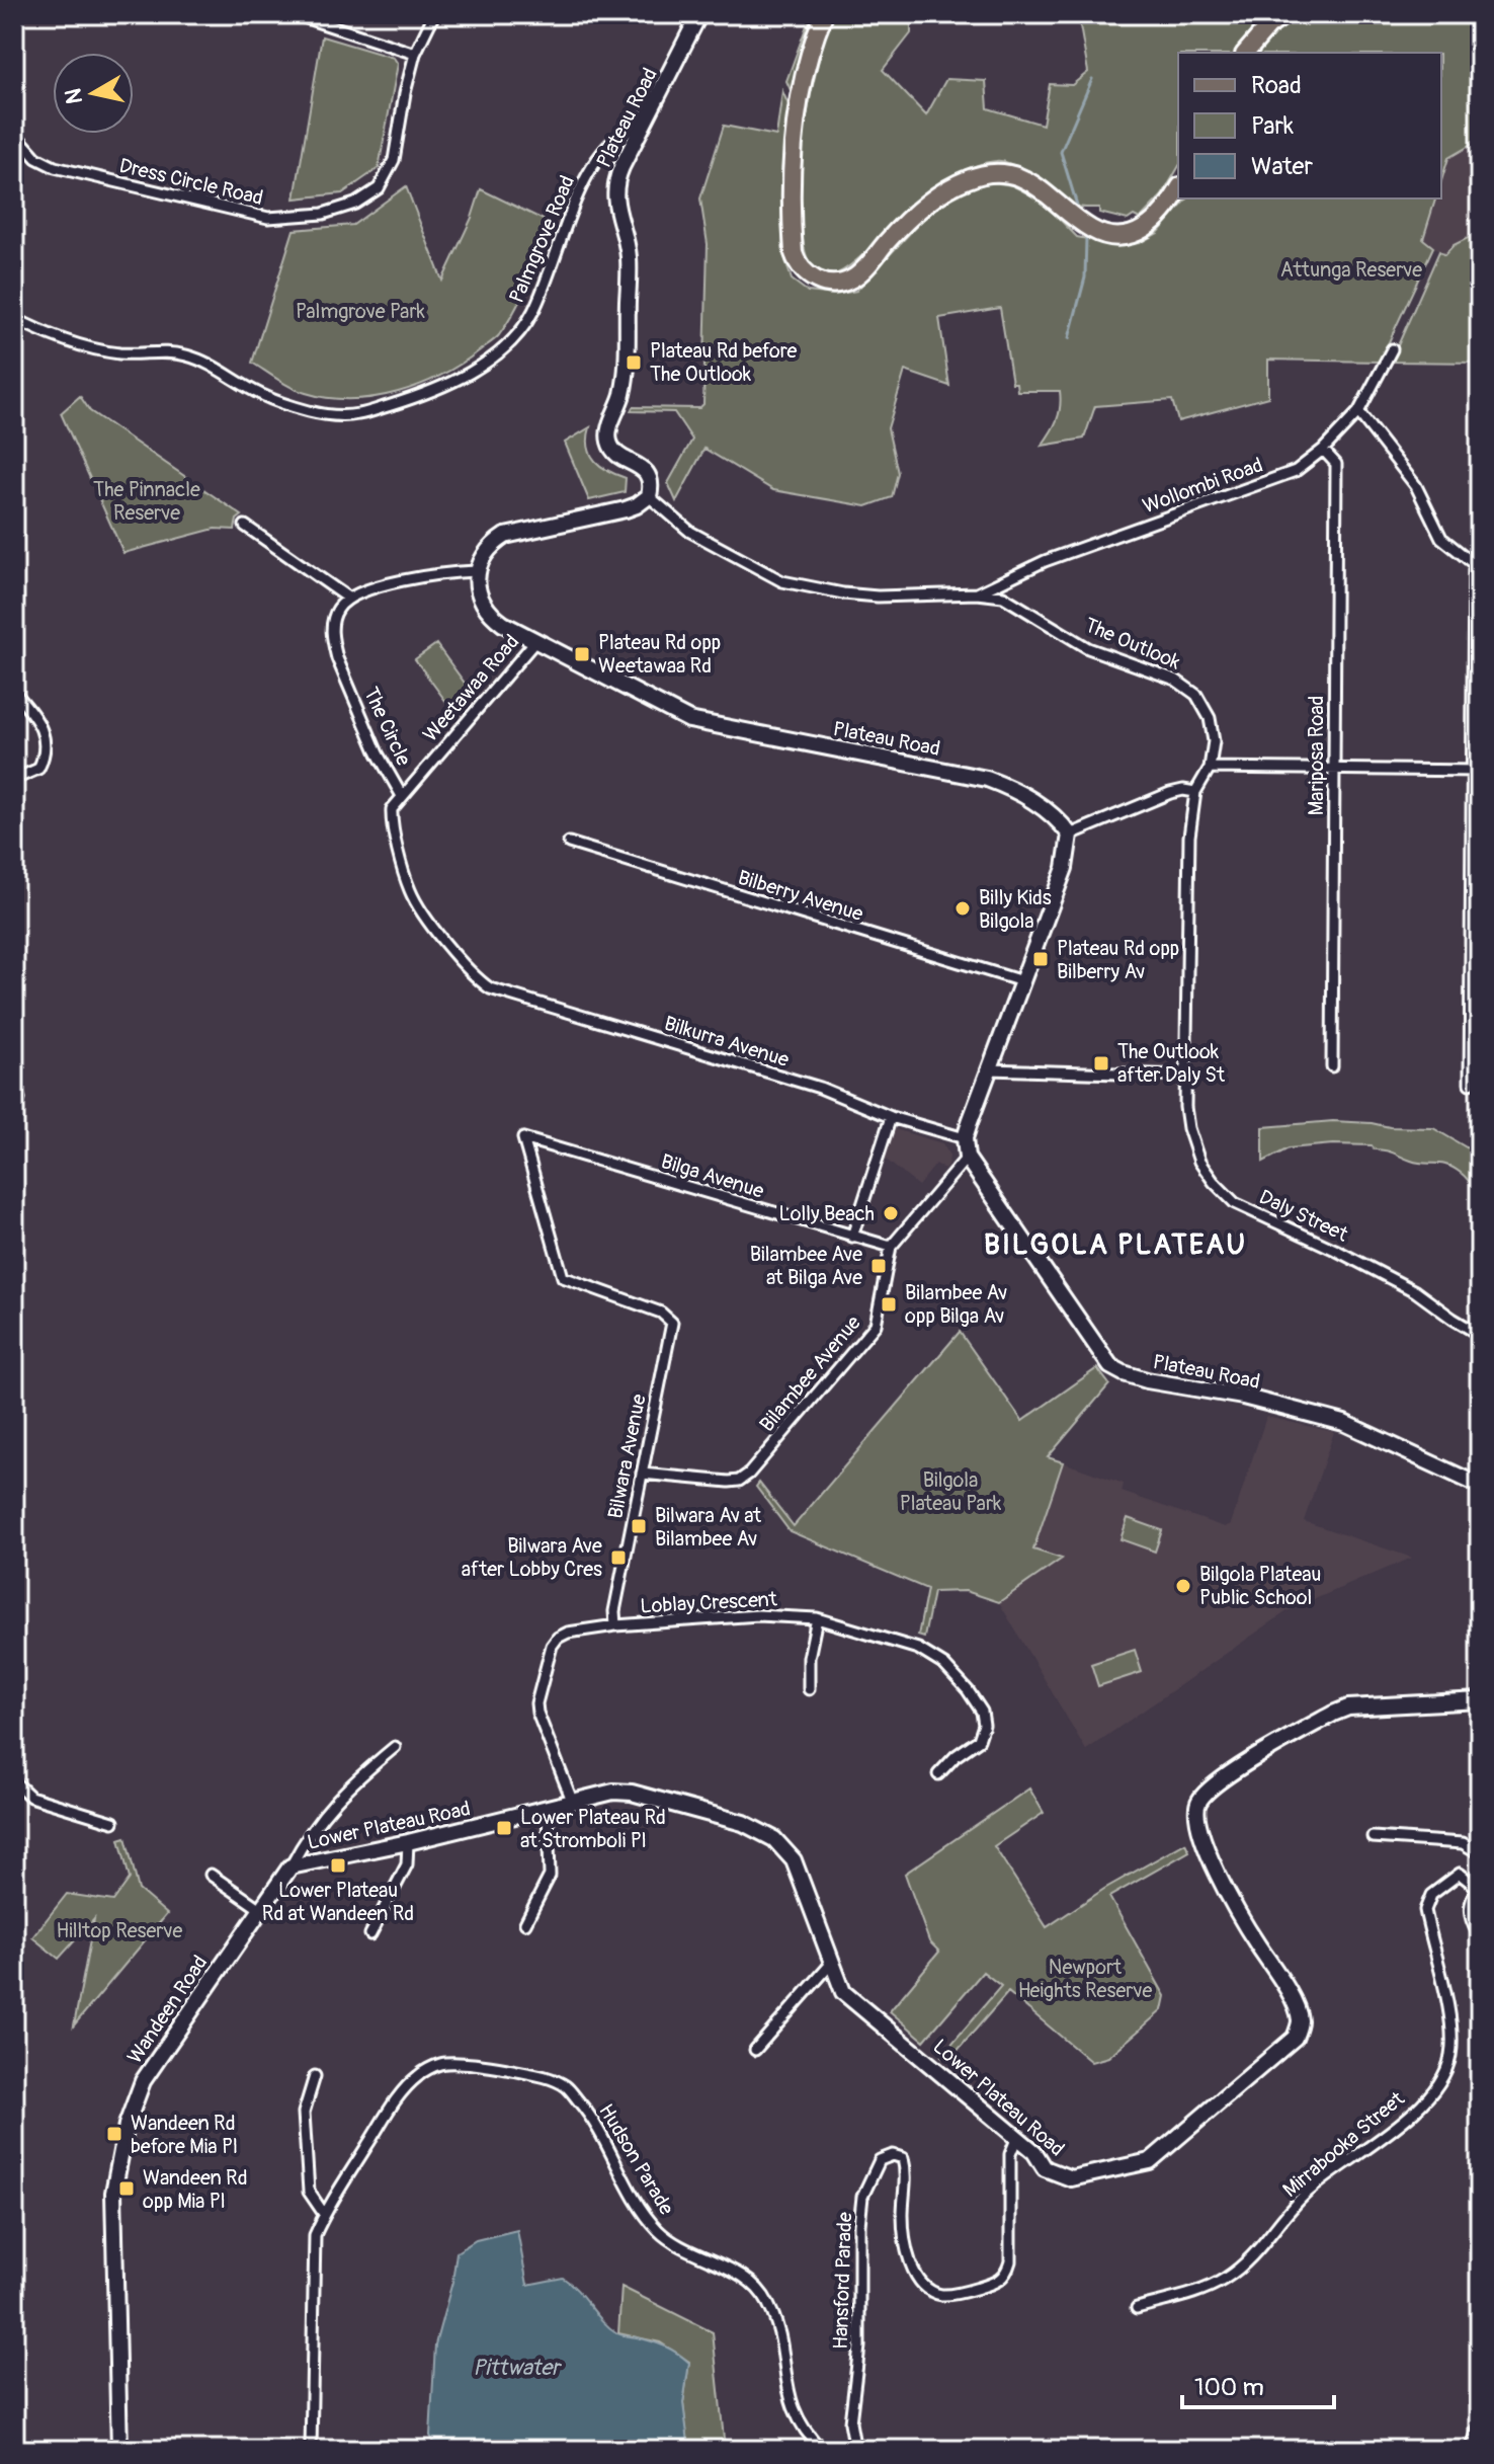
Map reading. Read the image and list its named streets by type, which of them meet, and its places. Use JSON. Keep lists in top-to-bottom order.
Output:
{
  "streets": {
    "street": [
      "Plateau Road",
      "Dress Circle Road",
      "Palmgrove Road",
      "Wollombi Road",
      "The Outlook",
      "Weetawaa Road",
      "The Circle",
      "Mariposa Road",
      "Bilberry Avenue",
      "Bilkurra Avenue",
      "Bilga Avenue",
      "Daly Street",
      "Bilambee Avenue",
      "Bilwara Avenue",
      "Loblay Crescent",
      "Lower Plateau Road",
      "Wandeen Road",
      "Mirrabooka Street",
      "Hudson Parade",
      "Hansford Parade"
    ]
  },
  "crossings": [
    ["Plateau Road", "Palmgrove Road"],
    ["Plateau Road", "The Outlook"],
    ["Plateau Road", "Weetawaa Road"],
    ["Plateau Road", "Bilberry Avenue"],
    ["Plateau Road", "Bilkurra Avenue"],
    ["Plateau Road", "Bilambee Avenue"],
    ["Wollombi Road", "The Outlook"],
    ["Wollombi Road", "Mariposa Road"],
    ["The Outlook", "Daly Street"],
    ["Weetawaa Road", "The Circle"],
    ["The Circle", "Bilkurra Avenue"],
    ["Bilga Avenue", "Bilambee Avenue"],
    ["Bilga Avenue", "Bilwara Avenue"],
    ["Bilambee Avenue", "Bilwara Avenue"],
    ["Bilwara Avenue", "Loblay Crescent"],
    ["Lower Plateau Road", "Wandeen Road"],
    ["Lower Plateau Road", "Hansford Parade"]
  ],
  "districts": ["BILGOLA PLATEAU"],
  "water": ["Pittwater"],
  "parks": [
    "Attunga Reserve",
    "Palmgrove Park",
    "The Pinnacle Reserve",
    "Bilgola Plateau Park",
    "Hilltop Reserve",
    "Newport Heights Reserve"
  ],
  "places": {
    "transit": [
      "Plateau Rd before The Outlook",
      "Plateau Rd opp Weetawaa Rd",
      "Plateau Rd opp Bilberry Av",
      "The Outlook after Daly St",
      "Bilambee Ave at Bilga Ave",
      "Bilambee Av opp Bilga Av",
      "Bilwara Av at Bilambee Av",
      "Bilwara Ave after Lobby Cres",
      "Lower Plateau Rd at Stromboli Pl",
      "Lower Plateau Rd at Wandeen Rd",
      "Wandeen Rd before Mia Pl",
      "Wandeen Rd opp Mia Pl"
    ],
    "other": ["Billy Kids Bilgola", "Lolly Beach", "Bilgola Plateau Public School"]
  },
  "legend": ["Road", "Park", "Water"],
  "scale_bar": "100 m",
  "north": "left"
}
